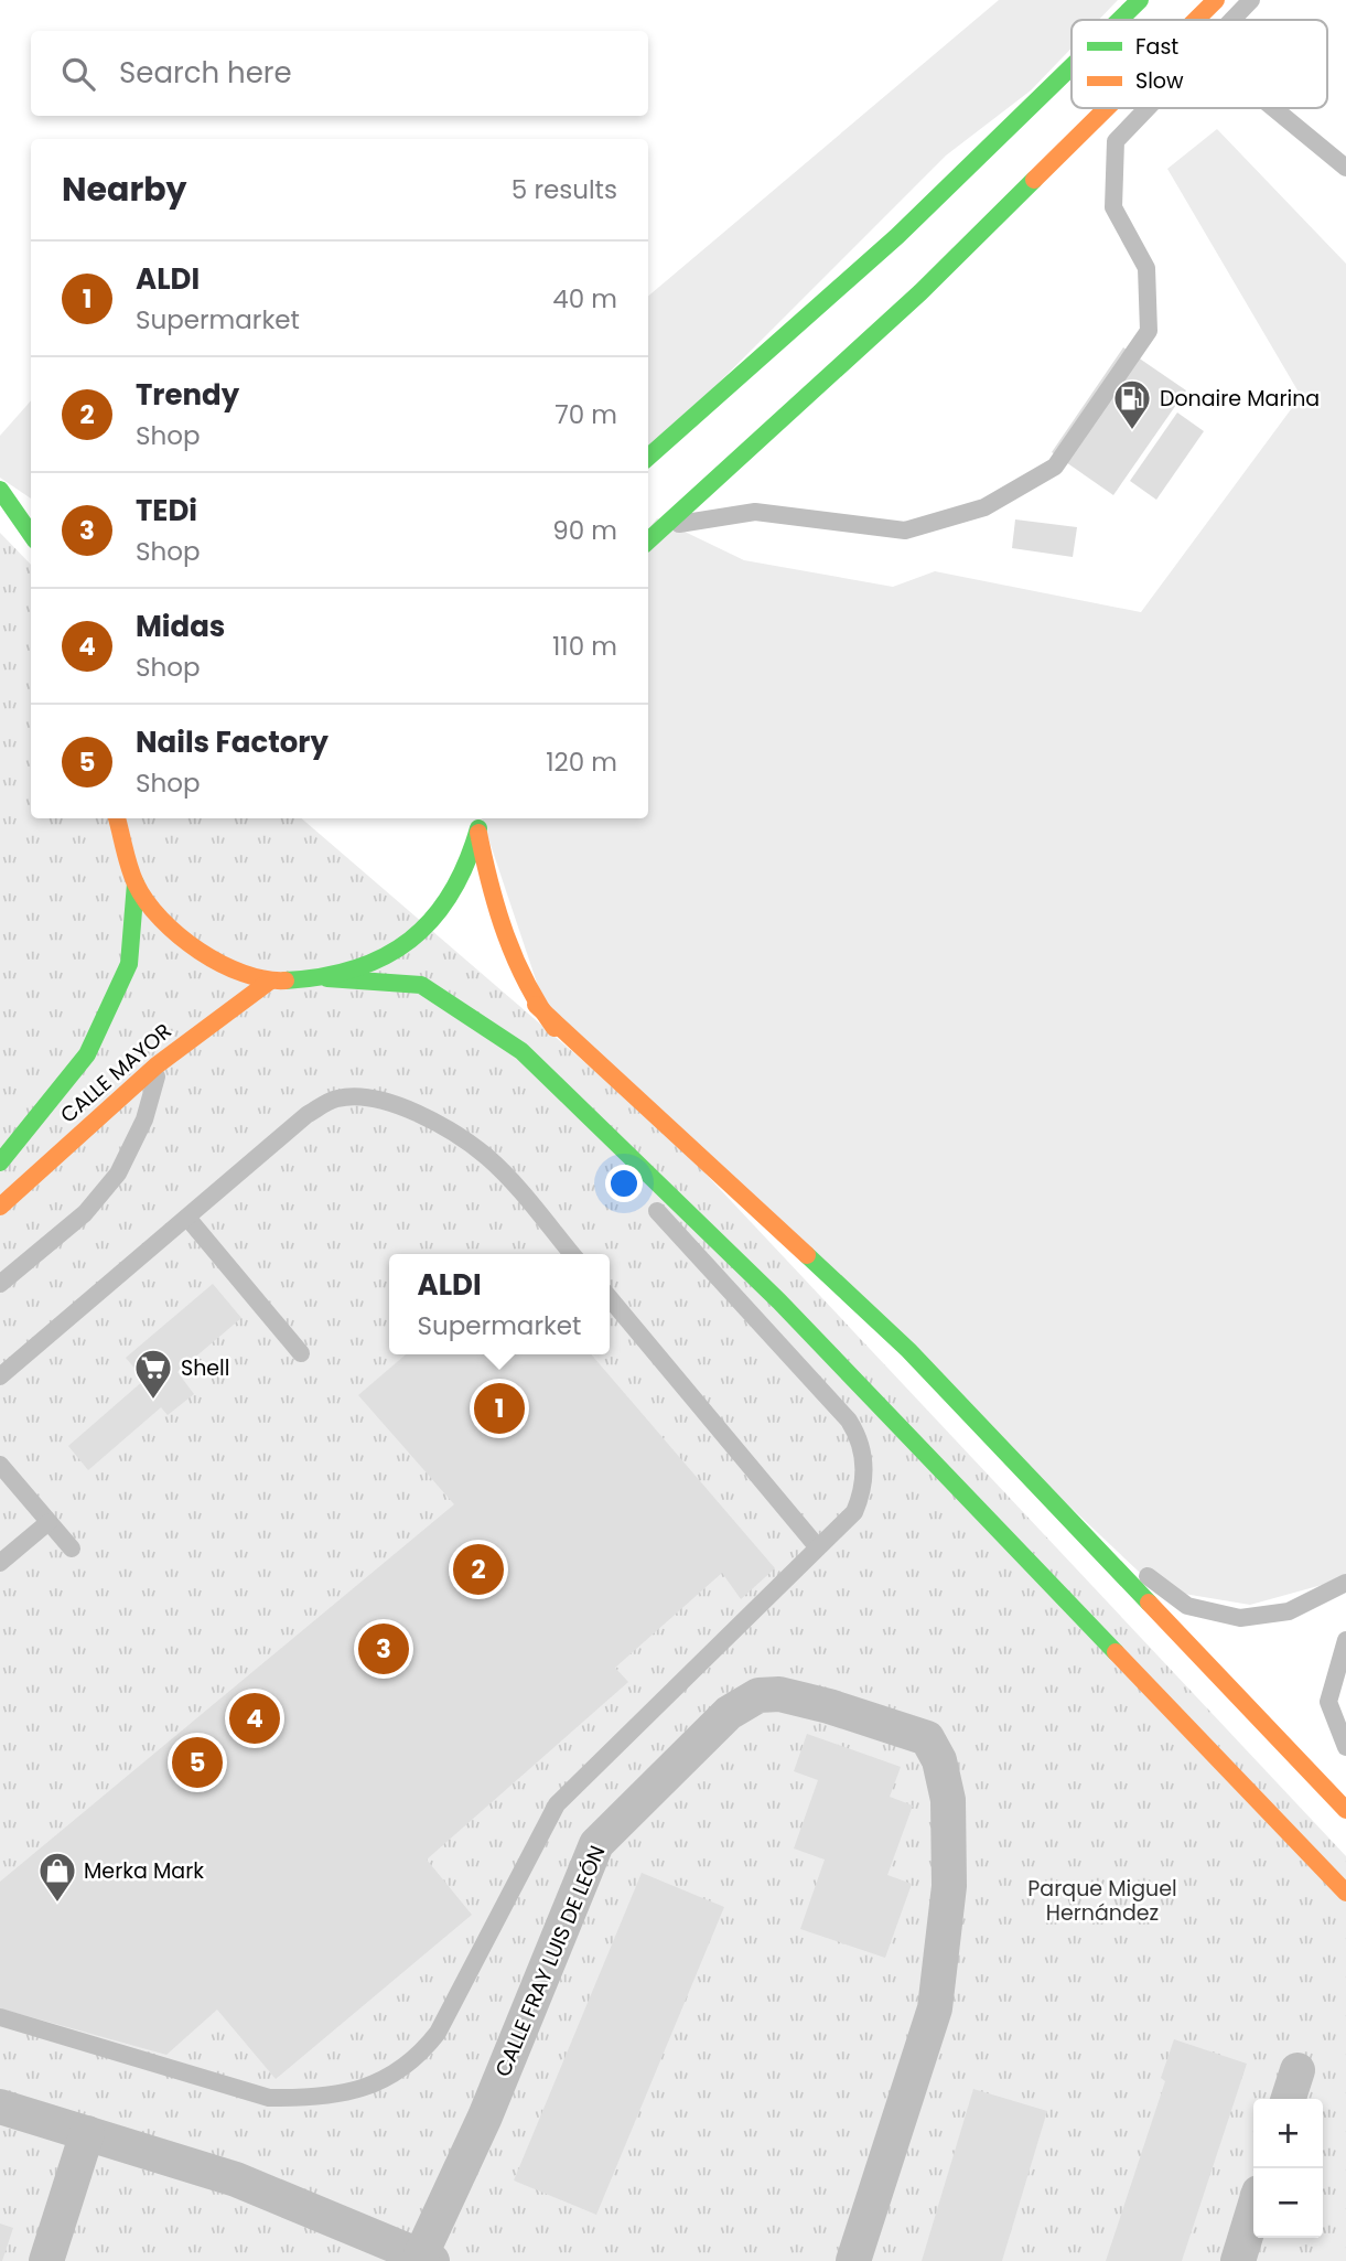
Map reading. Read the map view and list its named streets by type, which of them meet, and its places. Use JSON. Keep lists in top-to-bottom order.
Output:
{
  "streets": {
    "main road": ["CALLE MAYOR"],
    "street": ["CALLE FRAY LUIS DE LEÓN"]
  },
  "parks": ["Parque Miguel Hernández"],
  "places": {
    "fuel station": ["Donaire Marina"],
    "supermarket": ["Shell"],
    "shop": ["Merka Mark"]
  },
  "legend": ["Fast", "Slow"],
  "page": {
    "search": "Search here",
    "heading": ["Nearby", "5 results"],
    "list": [
      {
        "mark": "1",
        "name": "ALDI",
        "note": "Supermarket",
        "value": "40 m"
      },
      {
        "mark": "2",
        "name": "Trendy",
        "note": "Shop",
        "value": "70 m"
      },
      {
        "mark": "3",
        "name": "TEDi",
        "note": "Shop",
        "value": "90 m"
      },
      {
        "mark": "4",
        "name": "Midas",
        "note": "Shop",
        "value": "110 m"
      },
      {
        "mark": "5",
        "name": "Nails Factory",
        "note": "Shop",
        "value": "120 m"
      }
    ],
    "popup": ["ALDI", "Supermarket"],
    "pins": [
      "1",
      "2",
      "3",
      "4",
      "5"
    ],
    "map_buttons": ["+", "−"]
  }
}
